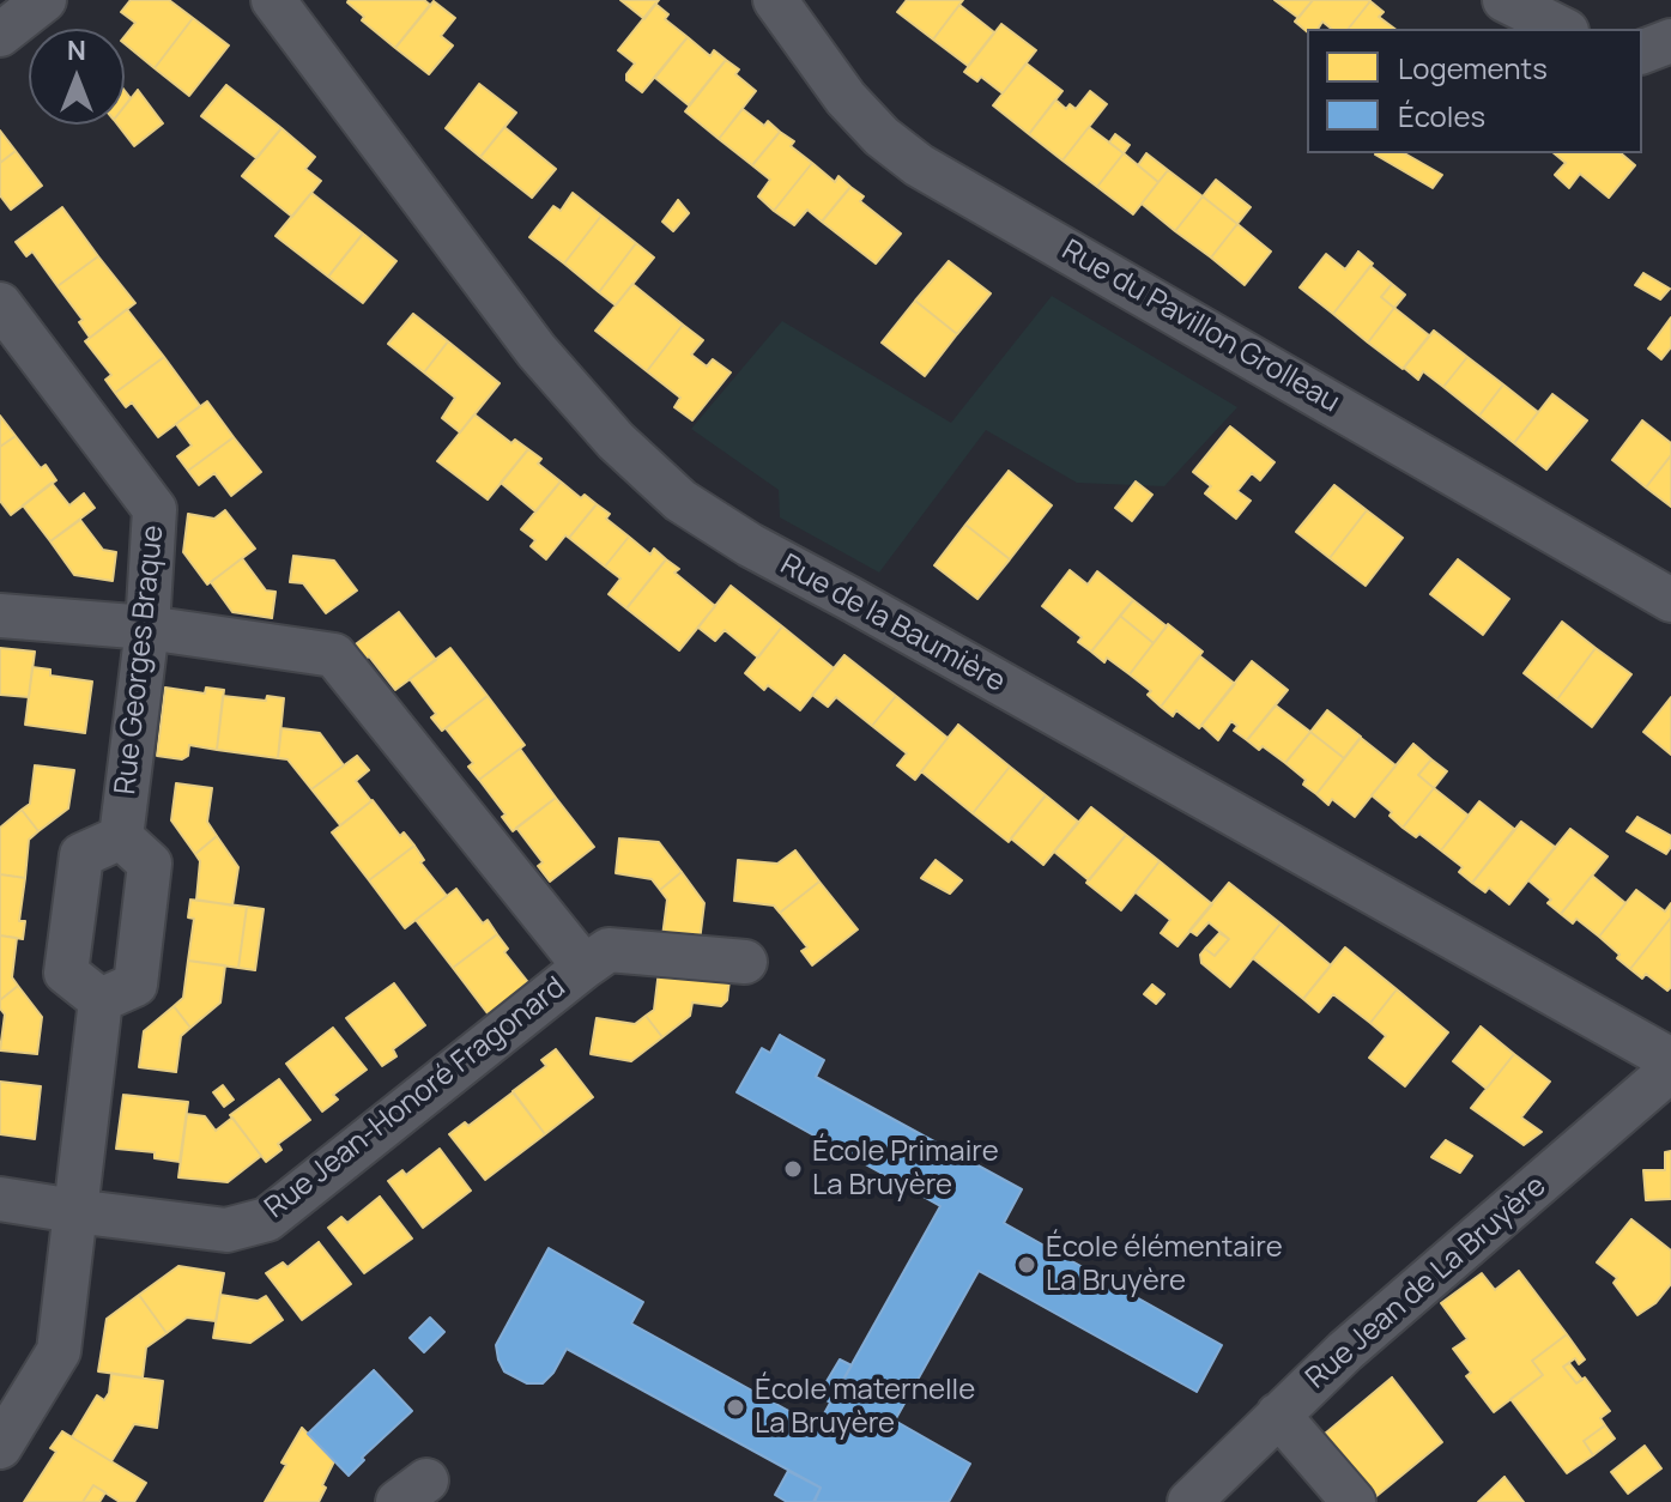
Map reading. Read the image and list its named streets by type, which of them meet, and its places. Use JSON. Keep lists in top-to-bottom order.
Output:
{
  "streets": {
    "street": [
      "Rue du Pavillon Grolleau",
      "Rue de la Baumière",
      "Rue Georges Braque",
      "Rue Jean-Honoré Fragonard",
      "Rue Jean de La Bruyère"
    ]
  },
  "crossings": [
    ["Rue Georges Braque", "Rue Jean-Honoré Fragonard"]
  ],
  "places": ["École Primaire La Bruyère", "École élémentaire La Bruyère", "École maternelle La Bruyère"],
  "legend": ["Logements", "Écoles"],
  "north": "top"
}
